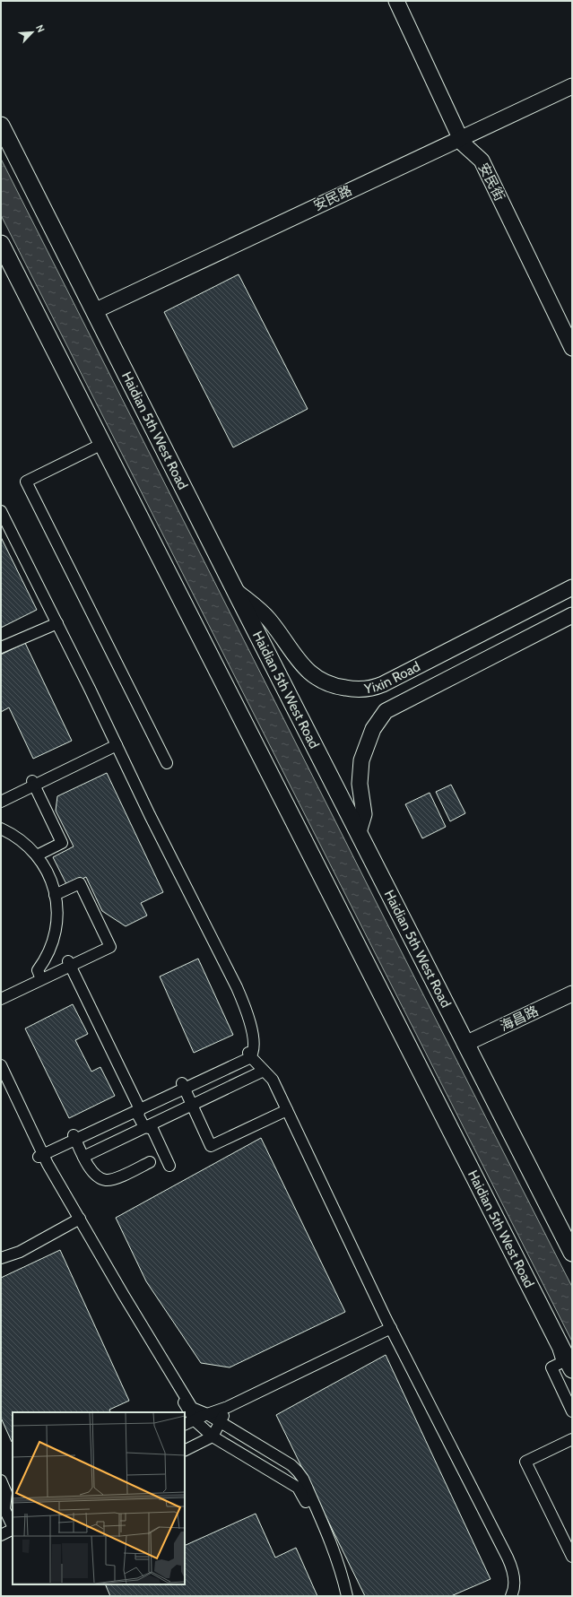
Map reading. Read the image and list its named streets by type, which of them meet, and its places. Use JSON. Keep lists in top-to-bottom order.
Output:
{
  "streets": {
    "main road": ["Haidian 5th West Road"],
    "street": [
      "安民街",
      "安民路",
      "Yixin Road",
      "海昌路"
    ]
  },
  "crossings": [
    ["安民街", "安民路"],
    ["安民路", "Haidian 5th West Road"],
    ["Haidian 5th West Road", "Yixin Road"],
    ["Haidian 5th West Road", "海昌路"]
  ],
  "north": "top right"
}
